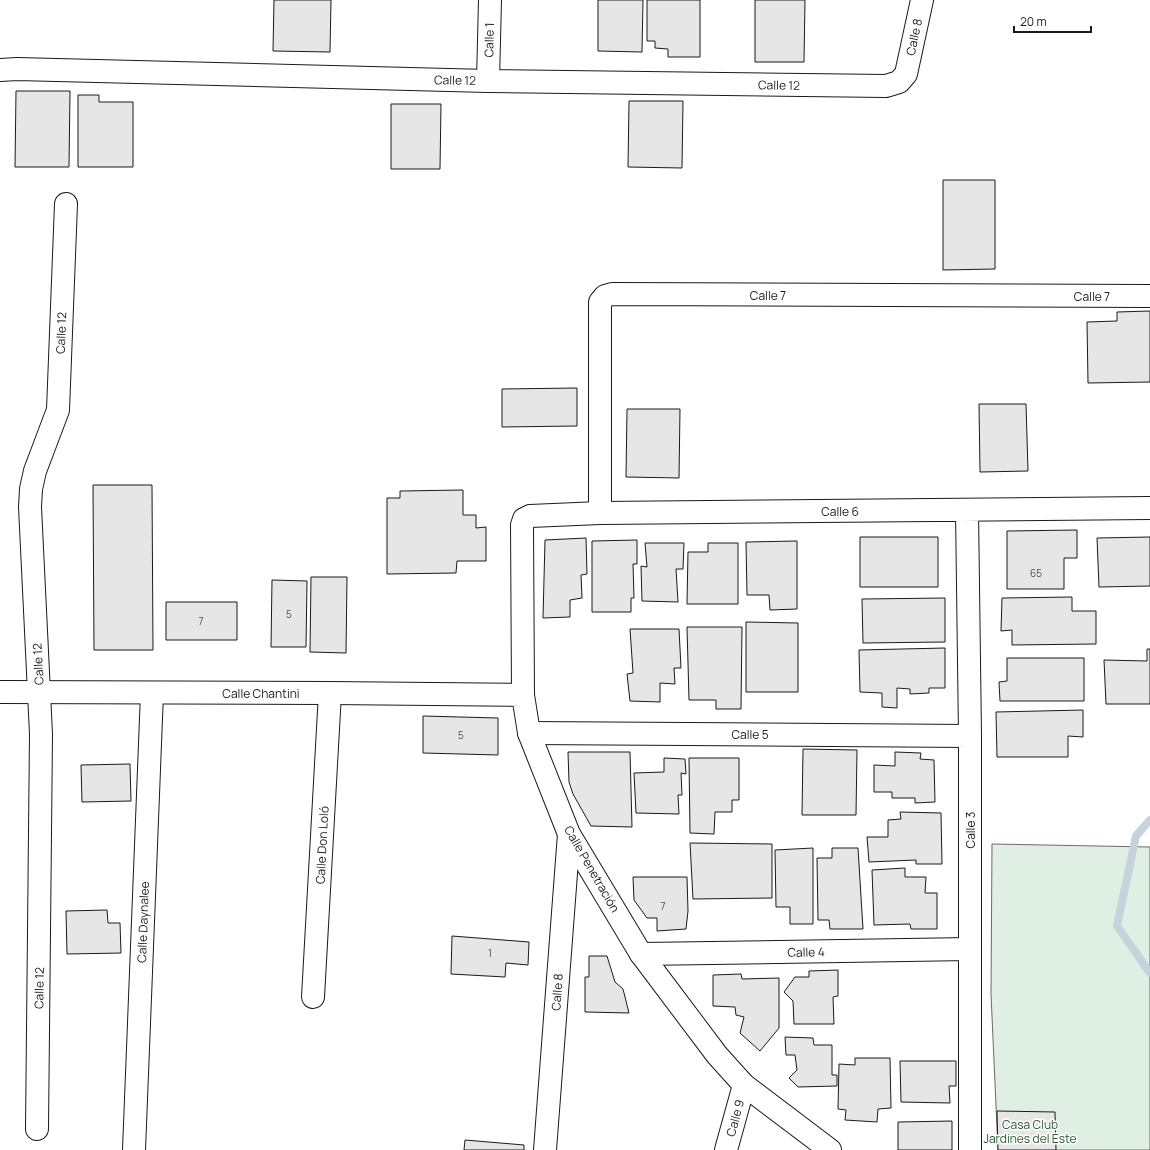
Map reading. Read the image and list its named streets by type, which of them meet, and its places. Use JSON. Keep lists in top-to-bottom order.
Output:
{
  "streets": {
    "street": [
      "Calle 8",
      "Calle 1",
      "Calle 12",
      "Calle 7",
      "Calle 6",
      "Calle Chantini",
      "Calle 5",
      "Calle 3",
      "Calle Don Loló",
      "Calle Penetración",
      "Calle Daynalee",
      "Calle 4",
      "Calle 9"
    ]
  },
  "crossings": [
    ["Calle 8", "Calle 12"],
    ["Calle 8", "Calle Penetración"],
    ["Calle 1", "Calle 12"],
    ["Calle 12", "Calle Chantini"],
    ["Calle 7", "Calle 6"],
    ["Calle 6", "Calle 3"],
    ["Calle 6", "Calle Penetración"],
    ["Calle Chantini", "Calle Don Loló"],
    ["Calle Chantini", "Calle Penetración"],
    ["Calle Chantini", "Calle Daynalee"],
    ["Calle 5", "Calle 3"],
    ["Calle 5", "Calle Penetración"],
    ["Calle 3", "Calle 4"],
    ["Calle Penetración", "Calle 4"],
    ["Calle Penetración", "Calle 9"]
  ],
  "parks": ["Casa Club Jardines del Este"],
  "house_numbers": [
    "65",
    "5",
    "7",
    "5",
    "7",
    "1"
  ],
  "scale_bar": "20 m"
}
